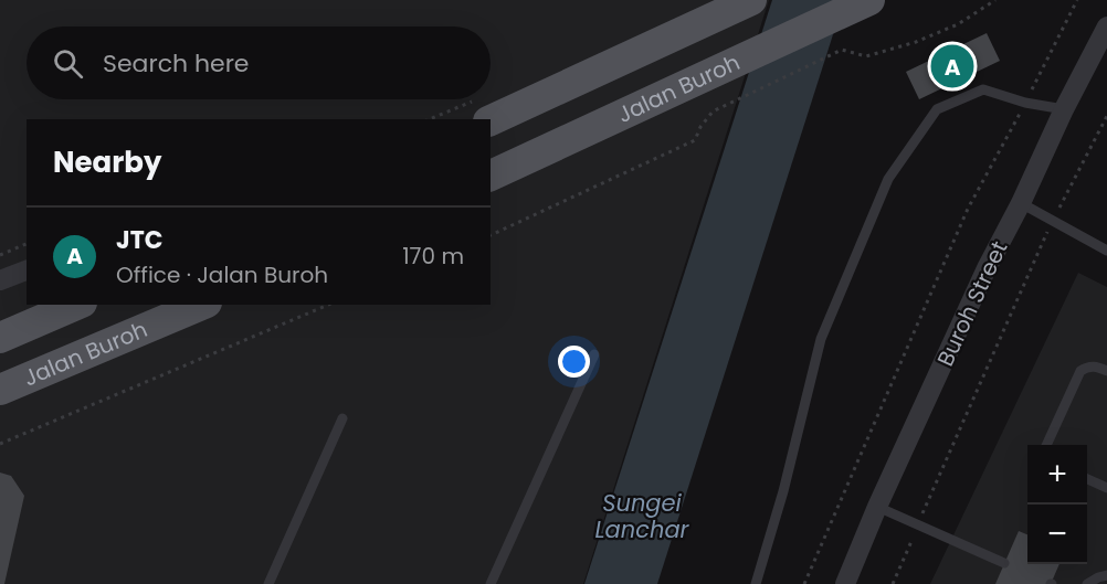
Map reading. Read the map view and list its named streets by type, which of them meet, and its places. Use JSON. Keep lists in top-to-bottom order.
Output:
{
  "streets": {
    "main road": ["Jalan Buroh"],
    "street": ["Buroh Street"]
  },
  "water": ["Sungei Lanchar"],
  "page": {
    "search": "Search here",
    "pins": "A",
    "heading": "Nearby",
    "list": [
      {
        "mark": "A",
        "name": "JTC",
        "note": "Office · Jalan Buroh",
        "value": "170 m"
      }
    ],
    "map_buttons": ["+", "−"]
  }
}
